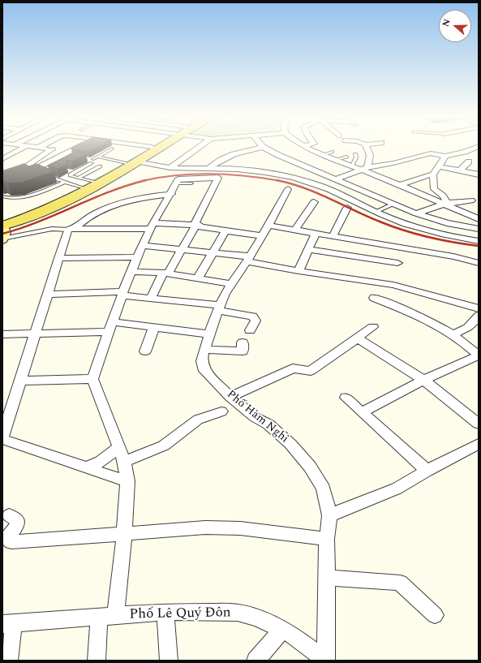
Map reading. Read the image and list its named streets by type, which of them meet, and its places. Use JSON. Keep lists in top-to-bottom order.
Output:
{
  "streets": {
    "street": ["Phố Hàm Nghi", "Phố Lê Quý Đôn"]
  },
  "crossings": [
    ["Phố Hàm Nghi", "Phố Lê Quý Đôn"]
  ],
  "north": "left"
}
